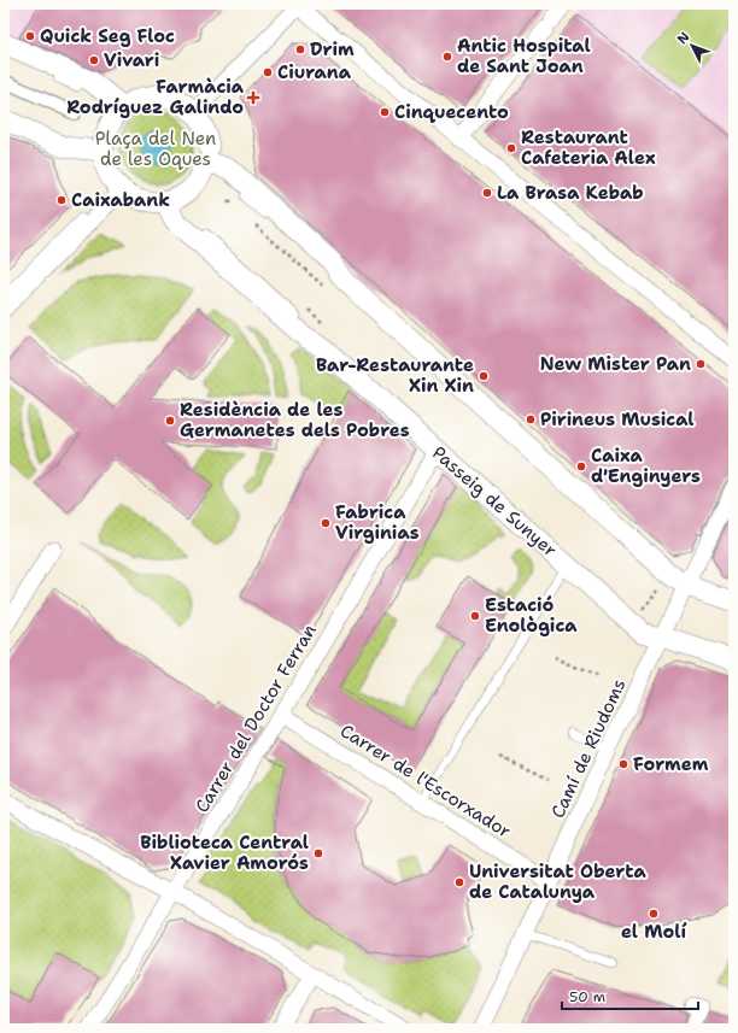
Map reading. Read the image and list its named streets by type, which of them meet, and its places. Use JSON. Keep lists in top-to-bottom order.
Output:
{
  "streets": {
    "street": [
      "Passeig de Sunyer",
      "Carrer del Doctor Ferran",
      "Camí de Riudoms",
      "Carrer de l'Escorxador"
    ]
  },
  "crossings": [
    ["Passeig de Sunyer", "Carrer del Doctor Ferran"],
    ["Passeig de Sunyer", "Camí de Riudoms"],
    ["Carrer del Doctor Ferran", "Carrer de l'Escorxador"],
    ["Camí de Riudoms", "Carrer de l'Escorxador"]
  ],
  "parks": ["Plaça del Nen de les Oques"],
  "places": {
    "other": [
      "Quick Seg Floc",
      "Drim",
      "Antic Hospital de Sant Joan",
      "Vivari",
      "Ciurana",
      "Cinquecento",
      "Restaurant Cafeteria Alex",
      "La Brasa Kebab",
      "Caixabank",
      "New Mister Pan",
      "Bar-Restaurante Xin Xin",
      "Pirineus Musical",
      "Residència de les Germanetes dels Pobres",
      "Caixa d'Enginyers",
      "Fabrica Virginias",
      "Estació Enològica",
      "Formem",
      "Biblioteca Central Xavier Amorós",
      "Universitat Oberta de Catalunya",
      "el Molí"
    ],
    "health": ["Farmàcia Rodríguez Galindo"]
  },
  "scale_bar": "50 m",
  "north": "top left"
}
